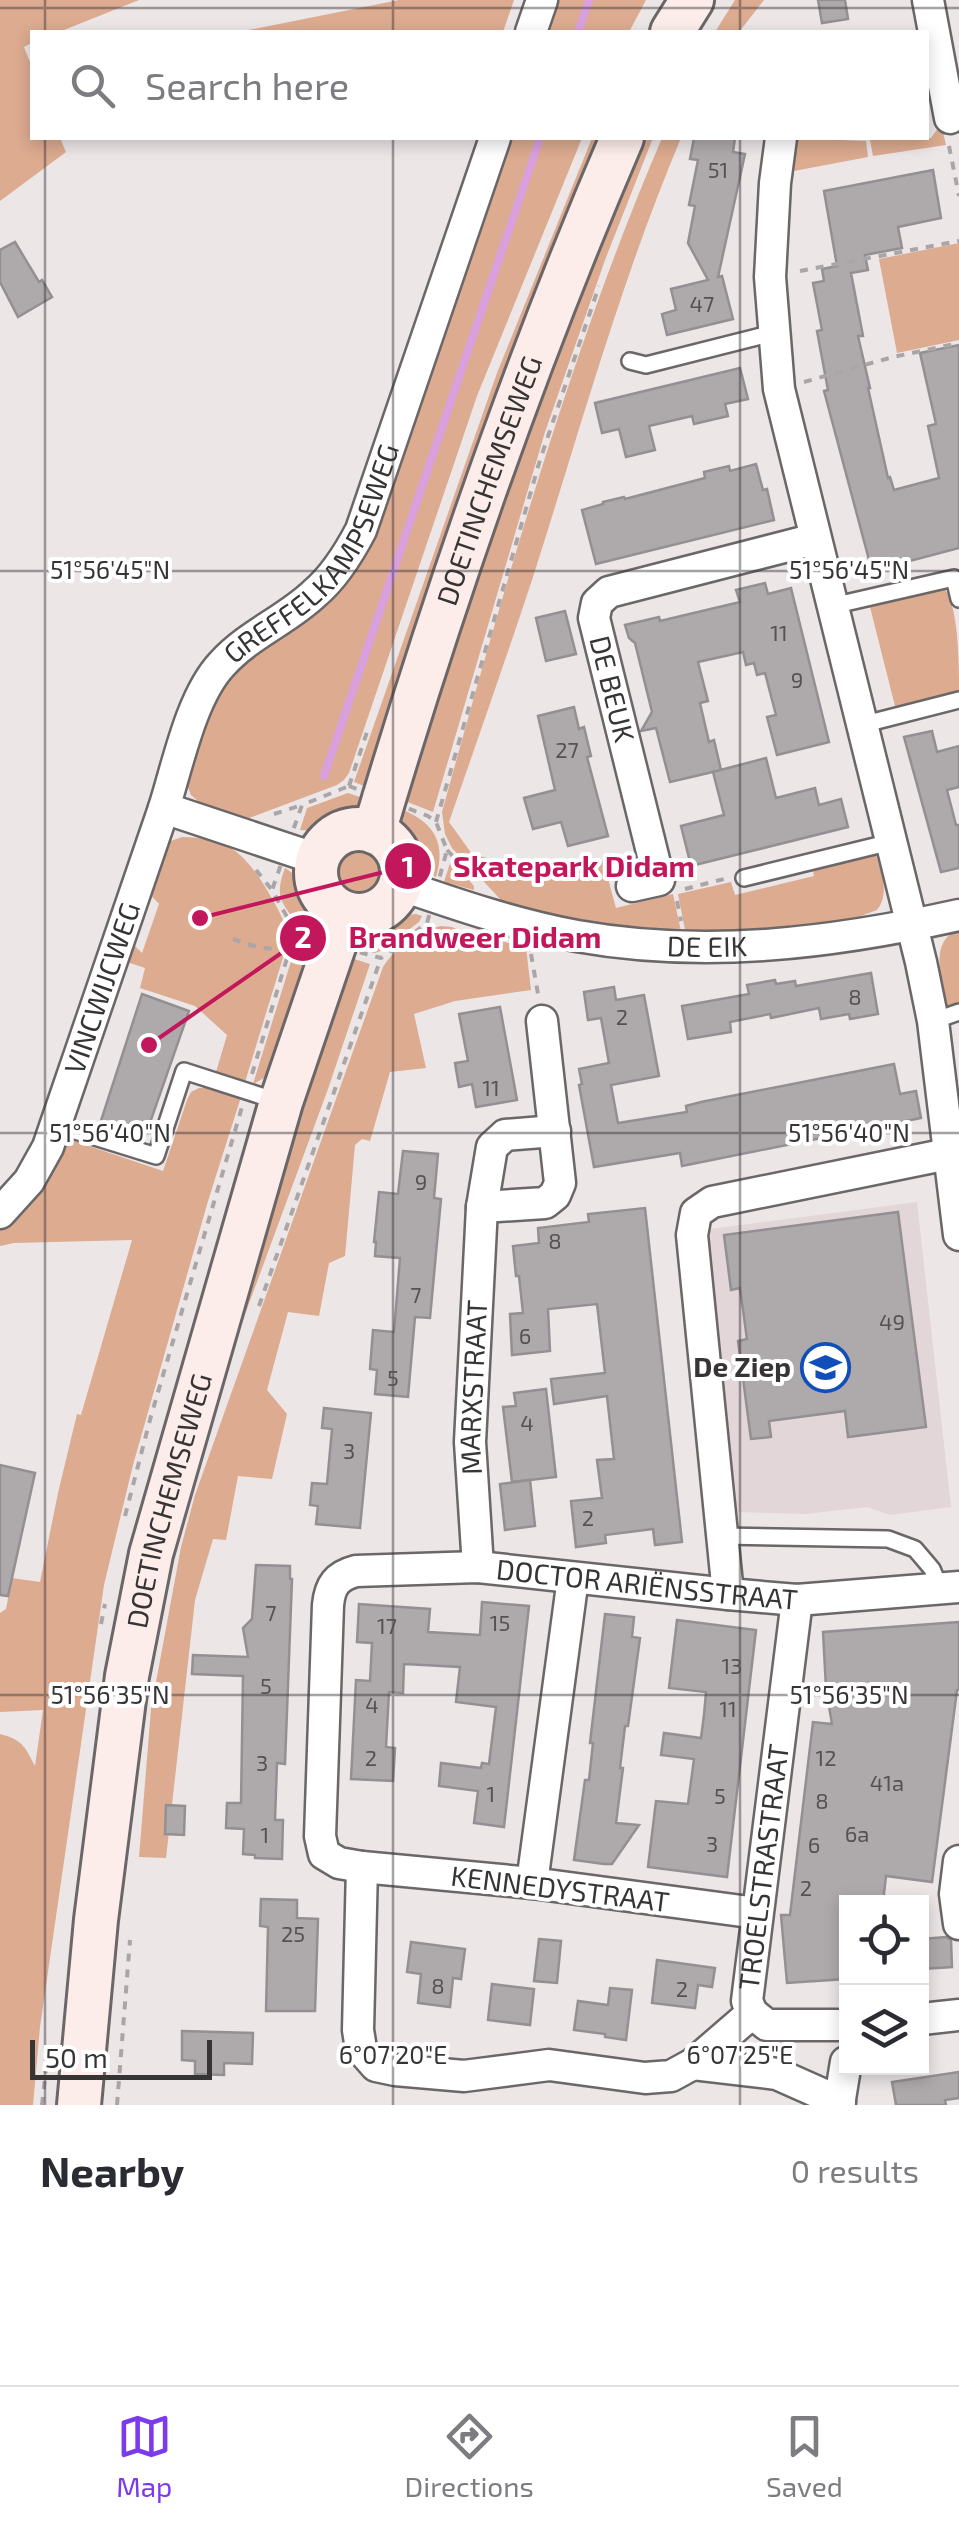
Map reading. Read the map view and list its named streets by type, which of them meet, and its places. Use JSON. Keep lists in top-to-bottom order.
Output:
{
  "streets": {
    "main road": ["DOETINCHEMSEWEG"],
    "street": [
      "GREFFELKAMPSEWEG",
      "DE BEUK",
      "DE EIK",
      "VINCWIJCWEG",
      "MARXSTRAAT",
      "DOCTOR ARIËNSSTRAAT",
      "TROELSTRASTRAAT",
      "KENNEDYSTRAAT"
    ]
  },
  "crossings": [
    ["GREFFELKAMPSEWEG", "VINCWIJCWEG"],
    ["MARXSTRAAT", "DOCTOR ARIËNSSTRAAT"],
    ["DOCTOR ARIËNSSTRAAT", "TROELSTRASTRAAT"],
    ["DOCTOR ARIËNSSTRAAT", "KENNEDYSTRAAT"],
    ["TROELSTRASTRAAT", "KENNEDYSTRAAT"]
  ],
  "places": {
    "other": ["Skatepark Didam", "Brandweer Didam"],
    "school or university": ["De Ziep"]
  },
  "house_numbers": [
    "51",
    "47",
    "11",
    "9",
    "27",
    "8",
    "2",
    "11",
    "9",
    "8",
    "7",
    "49",
    "6",
    "5",
    "4",
    "3",
    "2",
    "7",
    "15",
    "17",
    "13",
    "5",
    "4",
    "11",
    "2",
    "12",
    "3",
    "41a",
    "1",
    "5",
    "8",
    "6a",
    "1",
    "3",
    "6",
    "2",
    "25",
    "8",
    "2"
  ],
  "scale_bar": "50 m",
  "page": {
    "search": "Search here",
    "scale": "50 m",
    "heading": ["Nearby", "0 results"],
    "nav": ["Map", "Directions", "Saved"]
  },
  "coordinates": [
    "51°56'45\"N",
    "51°56'40\"N",
    "51°56'35\"N",
    "6°07'20\"E",
    "6°07'25\"E"
  ]
}
